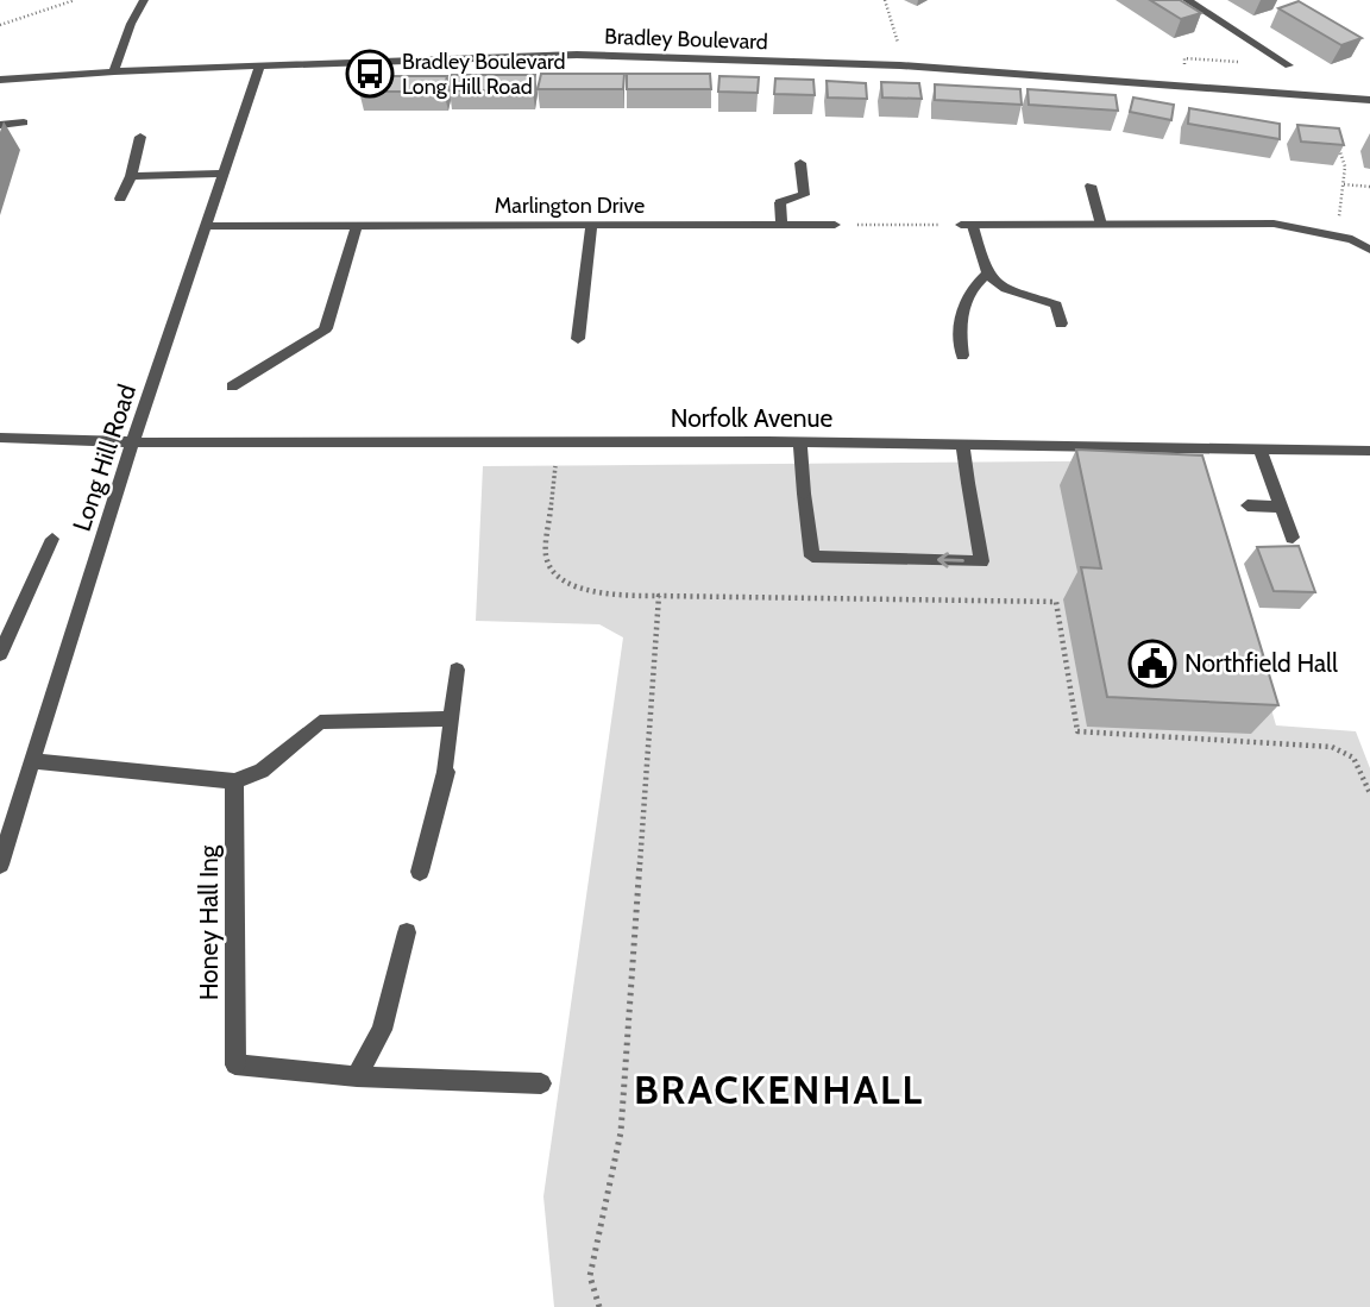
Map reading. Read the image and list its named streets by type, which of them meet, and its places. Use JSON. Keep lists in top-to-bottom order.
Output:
{
  "streets": {
    "street": [
      "Bradley Boulevard",
      "Marlington Drive",
      "Norfolk Avenue",
      "Long Hill Road",
      "Honey Hall Ing"
    ]
  },
  "crossings": [
    ["Bradley Boulevard", "Long Hill Road"],
    ["Marlington Drive", "Long Hill Road"],
    ["Norfolk Avenue", "Long Hill Road"]
  ],
  "districts": ["BRACKENHALL"],
  "places": {
    "bus stop": ["Bradley Boulevard Long Hill Road"],
    "public building": ["Northfield Hall"]
  }
}
